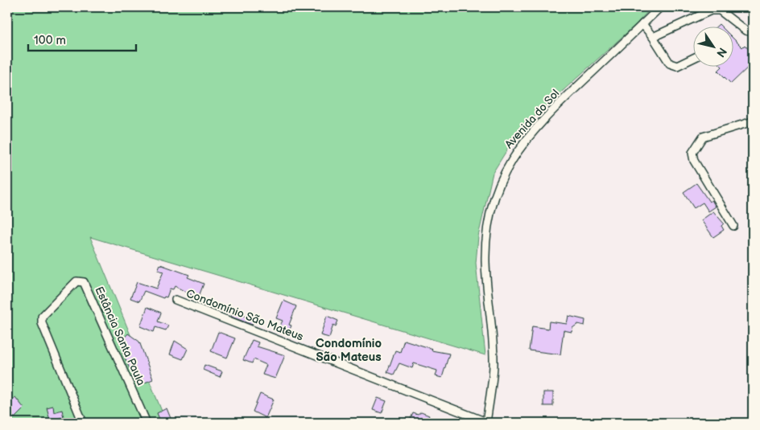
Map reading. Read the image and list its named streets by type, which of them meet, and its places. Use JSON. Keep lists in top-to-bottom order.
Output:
{
  "streets": {
    "street": ["Avenida do Sol", "Condomínio São Mateus", "Estância Santa Paula"]
  },
  "crossings": [
    ["Avenida do Sol", "Condomínio São Mateus"]
  ],
  "districts": ["Condomínio São Mateus"],
  "scale_bar": "100 m",
  "north": "bottom right"
}
